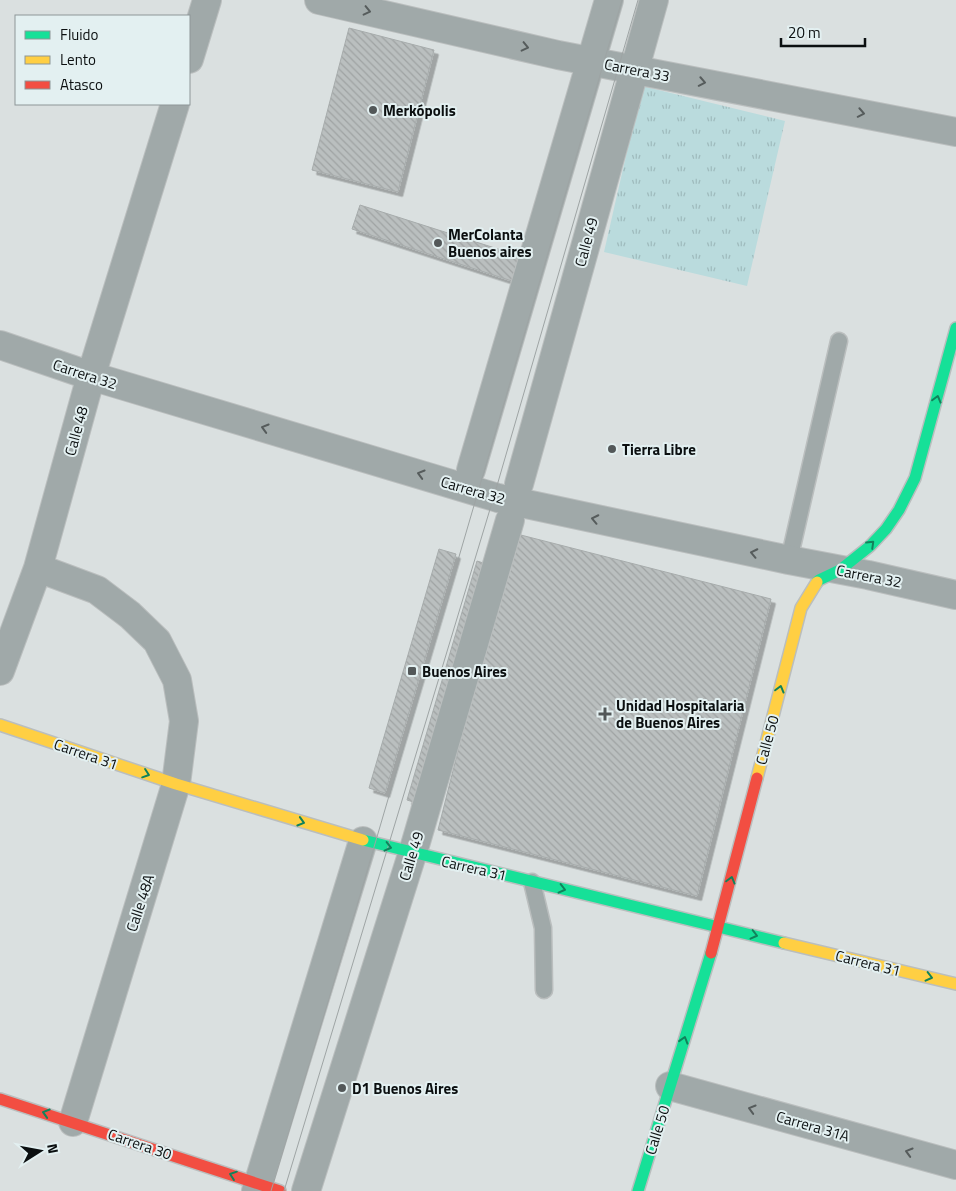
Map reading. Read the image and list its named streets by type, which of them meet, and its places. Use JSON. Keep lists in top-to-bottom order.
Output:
{
  "streets": {
    "street": [
      "Carrera 33",
      "Calle 49",
      "Carrera 32",
      "Calle 48",
      "Calle 50",
      "Carrera 31",
      "Calle 48A",
      "Carrera 31A",
      "Carrera 30"
    ]
  },
  "crossings": [
    ["Carrera 33", "Calle 49"],
    ["Calle 49", "Carrera 31"],
    ["Carrera 32", "Calle 48"],
    ["Carrera 32", "Calle 50"],
    ["Calle 48", "Calle 48A"],
    ["Calle 50", "Carrera 31"],
    ["Calle 50", "Carrera 31A"],
    ["Carrera 31", "Calle 48A"],
    ["Calle 48A", "Carrera 30"]
  ],
  "one_way": [
    "Carrera 33",
    "Carrera 32",
    "Calle 50",
    "Carrera 31",
    "Carrera 31A",
    "Carrera 30"
  ],
  "places": {
    "other": [
      "Merkópolis",
      "MerColanta Buenos aires",
      "Tierra Libre",
      "D1 Buenos Aires"
    ],
    "transit": ["Buenos Aires"],
    "health": ["Unidad Hospitalaria de Buenos Aires"]
  },
  "legend": ["Fluido", "Lento", "Atasco"],
  "scale_bar": "20 m",
  "north": "right"
}
